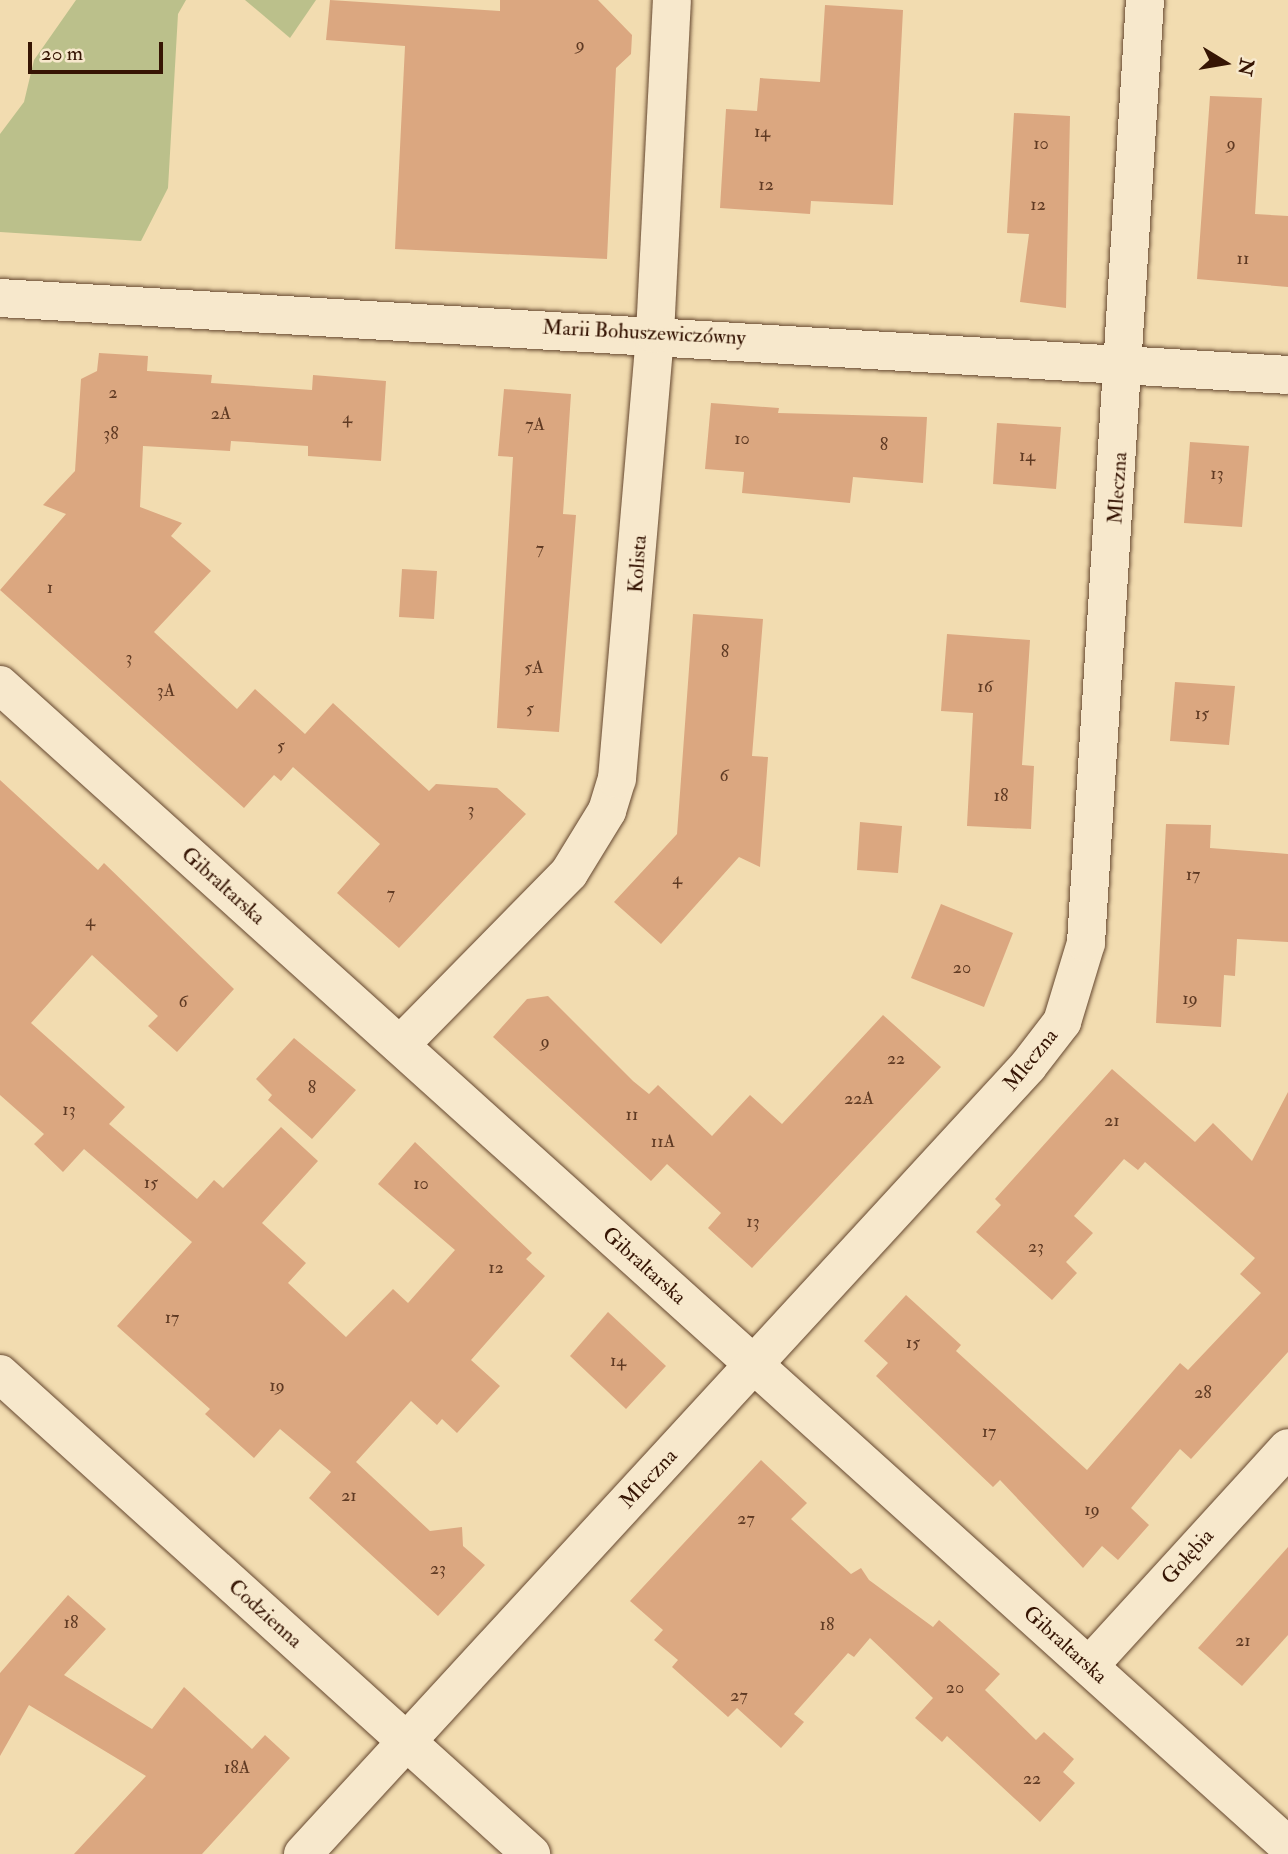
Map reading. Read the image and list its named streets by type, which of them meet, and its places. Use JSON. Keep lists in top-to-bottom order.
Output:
{
  "streets": {
    "street": [
      "Marii Bohuszewiczówny",
      "Mleczna",
      "Kolista",
      "Gibraltarska",
      "Gołębia",
      "Codzienna"
    ]
  },
  "crossings": [
    ["Marii Bohuszewiczówny", "Mleczna"],
    ["Marii Bohuszewiczówny", "Kolista"],
    ["Mleczna", "Gibraltarska"],
    ["Mleczna", "Codzienna"],
    ["Kolista", "Gibraltarska"],
    ["Gibraltarska", "Gołębia"]
  ],
  "house_numbers": [
    "9",
    "14",
    "10",
    "9",
    "12",
    "12",
    "11",
    "2",
    "2A",
    "4",
    "7A",
    "38",
    "10",
    "8",
    "14",
    "13",
    "7",
    "1",
    "8",
    "3",
    "5A",
    "16",
    "3A",
    "5",
    "15",
    "5",
    "6",
    "18",
    "3",
    "17",
    "4",
    "7",
    "4",
    "20",
    "19",
    "6",
    "9",
    "22",
    "8",
    "22A",
    "13",
    "11",
    "21",
    "11A",
    "15",
    "10",
    "13",
    "23",
    "12",
    "17",
    "15",
    "14",
    "19",
    "28",
    "17",
    "21",
    "19",
    "27",
    "23",
    "18",
    "18",
    "21",
    "20",
    "27",
    "18A",
    "22"
  ],
  "scale_bar": "20 m",
  "north": "right"
}
